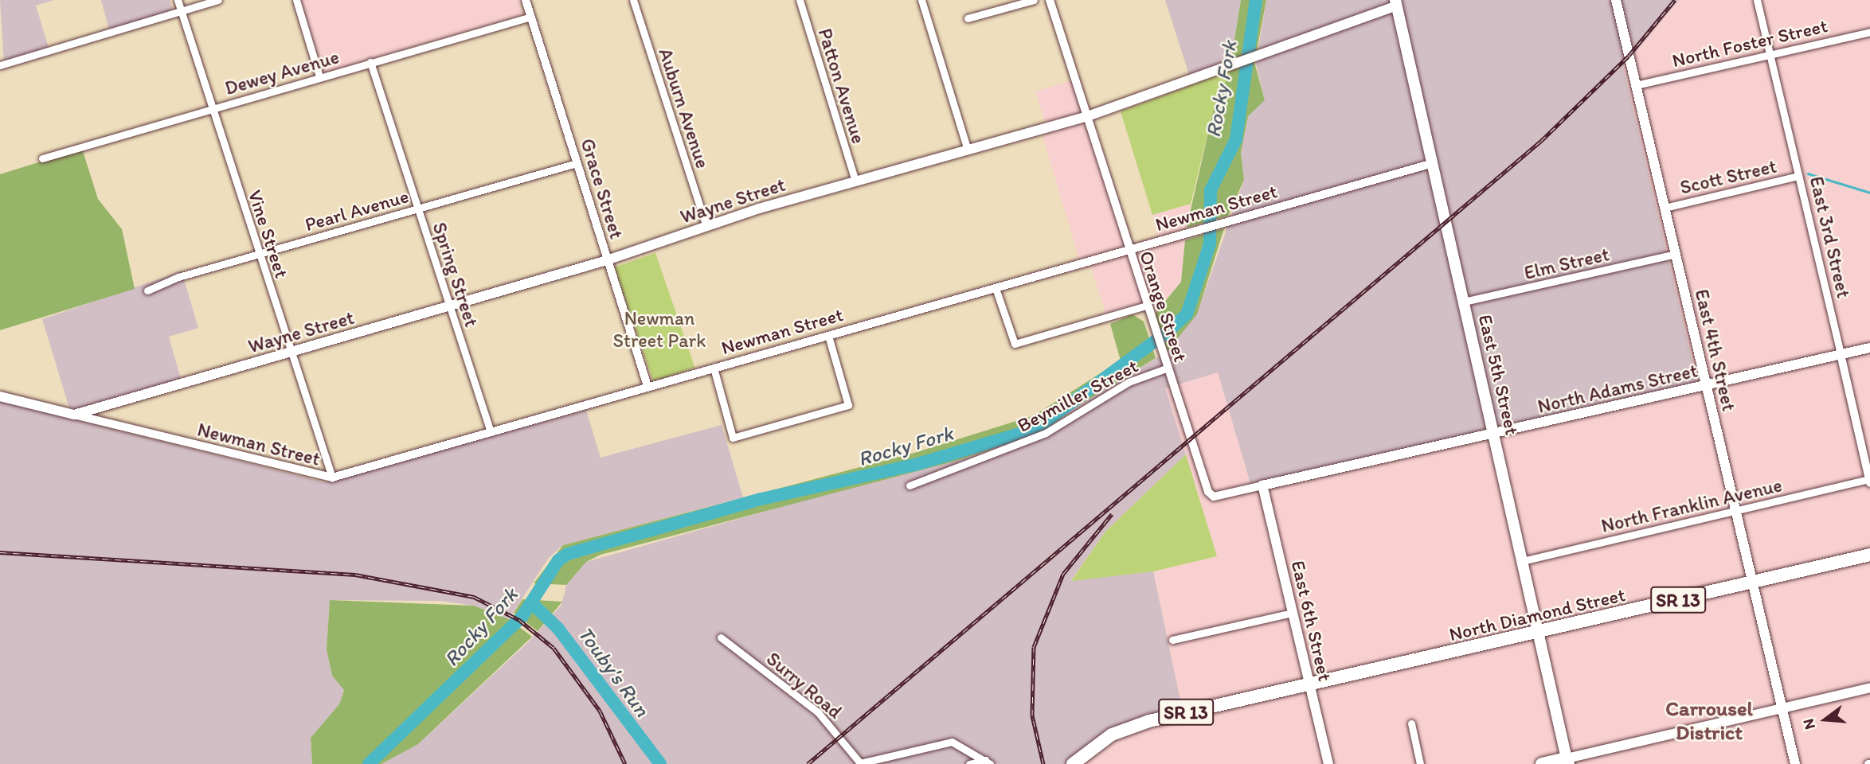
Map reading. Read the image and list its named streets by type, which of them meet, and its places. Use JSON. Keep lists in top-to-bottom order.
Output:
{
  "streets": {
    "highway": ["SR 13", "North Diamond Street"],
    "main road": [
      "Wayne Street",
      "East 4th Street",
      "East 5th Street",
      "North Adams Street",
      "East 6th Street"
    ],
    "street": [
      "North Foster Street",
      "Dewey Avenue",
      "Patton Avenue",
      "Auburn Avenue",
      "Scott Street",
      "Grace Street",
      "Newman Street",
      "Pearl Avenue",
      "Vine Street",
      "East 3rd Street",
      "Elm Street",
      "Spring Street",
      "Orange Street",
      "Beymiller Street",
      "North Franklin Avenue",
      "Surry Road"
    ]
  },
  "crossings": [
    ["North Foster Street", "East 3rd Street"],
    ["North Foster Street", "East 4th Street"],
    ["Dewey Avenue", "Grace Street"],
    ["Dewey Avenue", "Vine Street"],
    ["Dewey Avenue", "Spring Street"],
    ["Patton Avenue", "Wayne Street"],
    ["Auburn Avenue", "Wayne Street"],
    ["Scott Street", "East 3rd Street"],
    ["Scott Street", "East 4th Street"],
    ["Grace Street", "Wayne Street"],
    ["Grace Street", "Newman Street"],
    ["Grace Street", "Pearl Avenue"],
    ["Wayne Street", "Newman Street"],
    ["Wayne Street", "Vine Street"],
    ["Wayne Street", "Spring Street"],
    ["Wayne Street", "Orange Street"],
    ["Wayne Street", "East 5th Street"],
    ["Newman Street", "Vine Street"],
    ["Newman Street", "Spring Street"],
    ["Newman Street", "Orange Street"],
    ["Newman Street", "East 5th Street"],
    ["Pearl Avenue", "Vine Street"],
    ["Pearl Avenue", "Spring Street"],
    ["East 3rd Street", "North Adams Street"],
    ["East 3rd Street", "North Franklin Avenue"],
    ["Elm Street", "East 4th Street"],
    ["Elm Street", "East 5th Street"],
    ["Orange Street", "North Adams Street"],
    ["Orange Street", "Beymiller Street"],
    ["East 4th Street", "North Adams Street"],
    ["East 4th Street", "North Franklin Avenue"],
    ["East 4th Street", "North Diamond Street"],
    ["East 5th Street", "North Adams Street"],
    ["East 5th Street", "North Franklin Avenue"],
    ["East 5th Street", "North Diamond Street"],
    ["North Adams Street", "East 6th Street"],
    ["SR 13", "North Diamond Street"],
    ["SR 13", "East 6th Street"],
    ["North Diamond Street", "East 6th Street"]
  ],
  "districts": ["Carrousel District"],
  "water": ["Rocky Fork", "Touby's Run"],
  "parks": ["Newman Street Park"],
  "north": "left"
}
